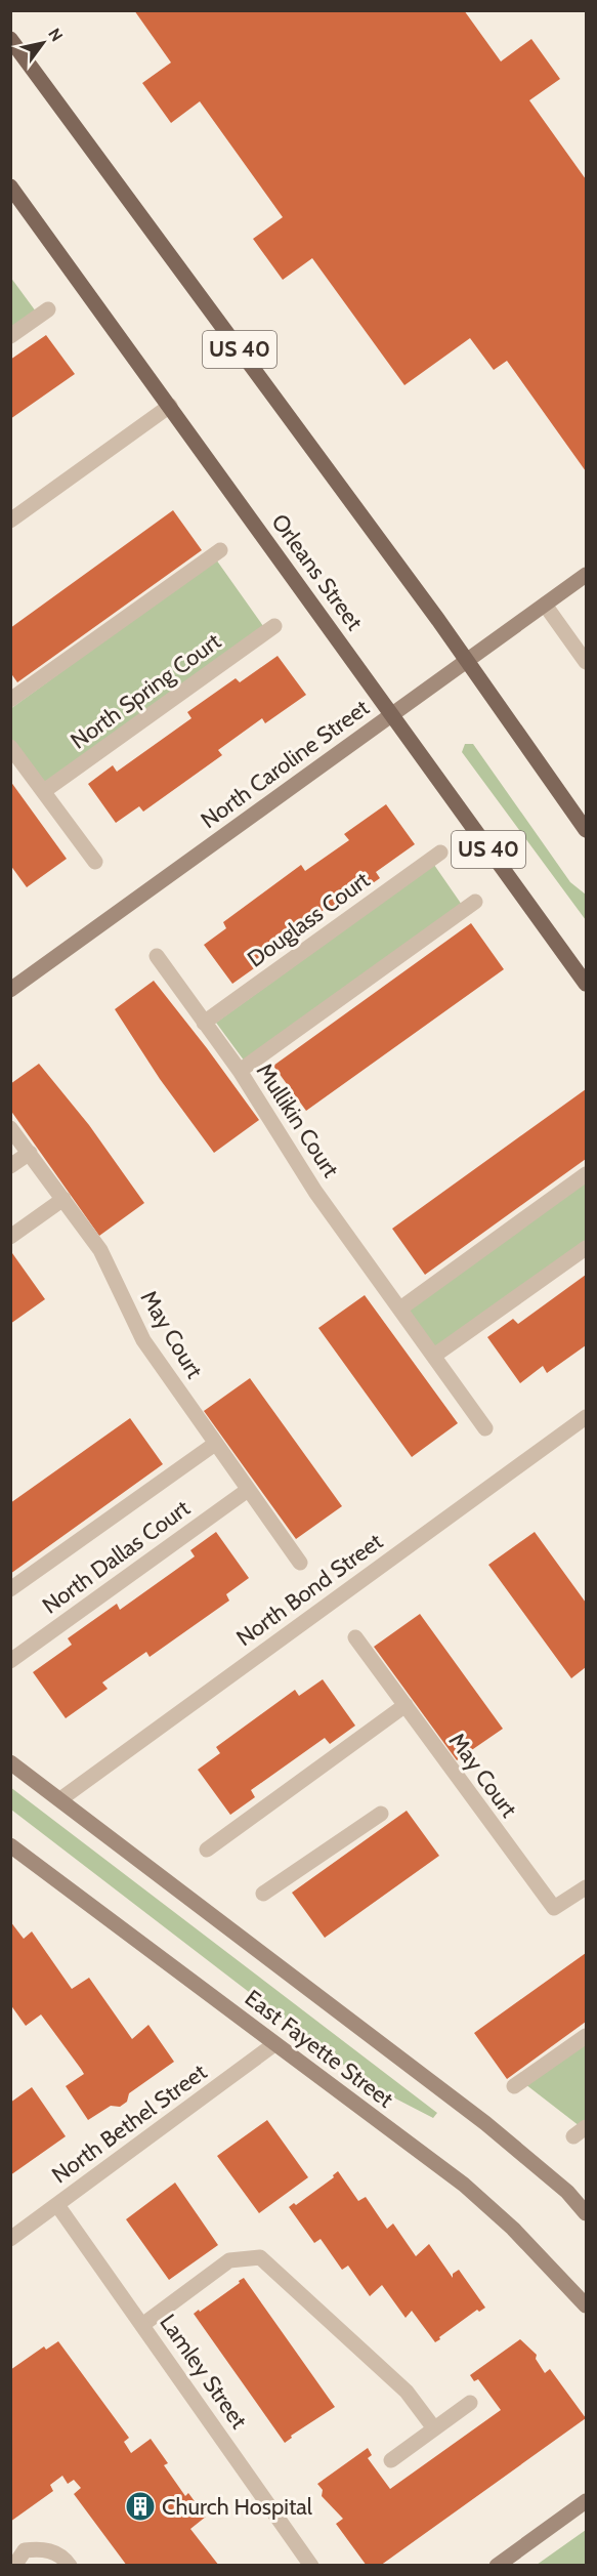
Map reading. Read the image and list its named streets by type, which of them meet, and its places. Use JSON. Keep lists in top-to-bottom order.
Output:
{
  "streets": {
    "main road": [
      "US 40",
      "Orleans Street",
      "North Caroline Street",
      "East Fayette Street"
    ],
    "street": [
      "North Spring Court",
      "Douglass Court",
      "Mullikin Court",
      "May Court",
      "North Dallas Court",
      "North Bond Street",
      "North Bethel Street",
      "Lamley Street"
    ]
  },
  "crossings": [
    ["US 40", "North Caroline Street"],
    ["Orleans Street", "North Caroline Street"],
    ["Douglass Court", "Mullikin Court"],
    ["May Court", "North Dallas Court"],
    ["North Bond Street", "East Fayette Street"],
    ["East Fayette Street", "North Bethel Street"],
    ["North Bethel Street", "Lamley Street"]
  ],
  "places": {
    "building": ["Church Hospital"]
  },
  "north": "top right"
}
